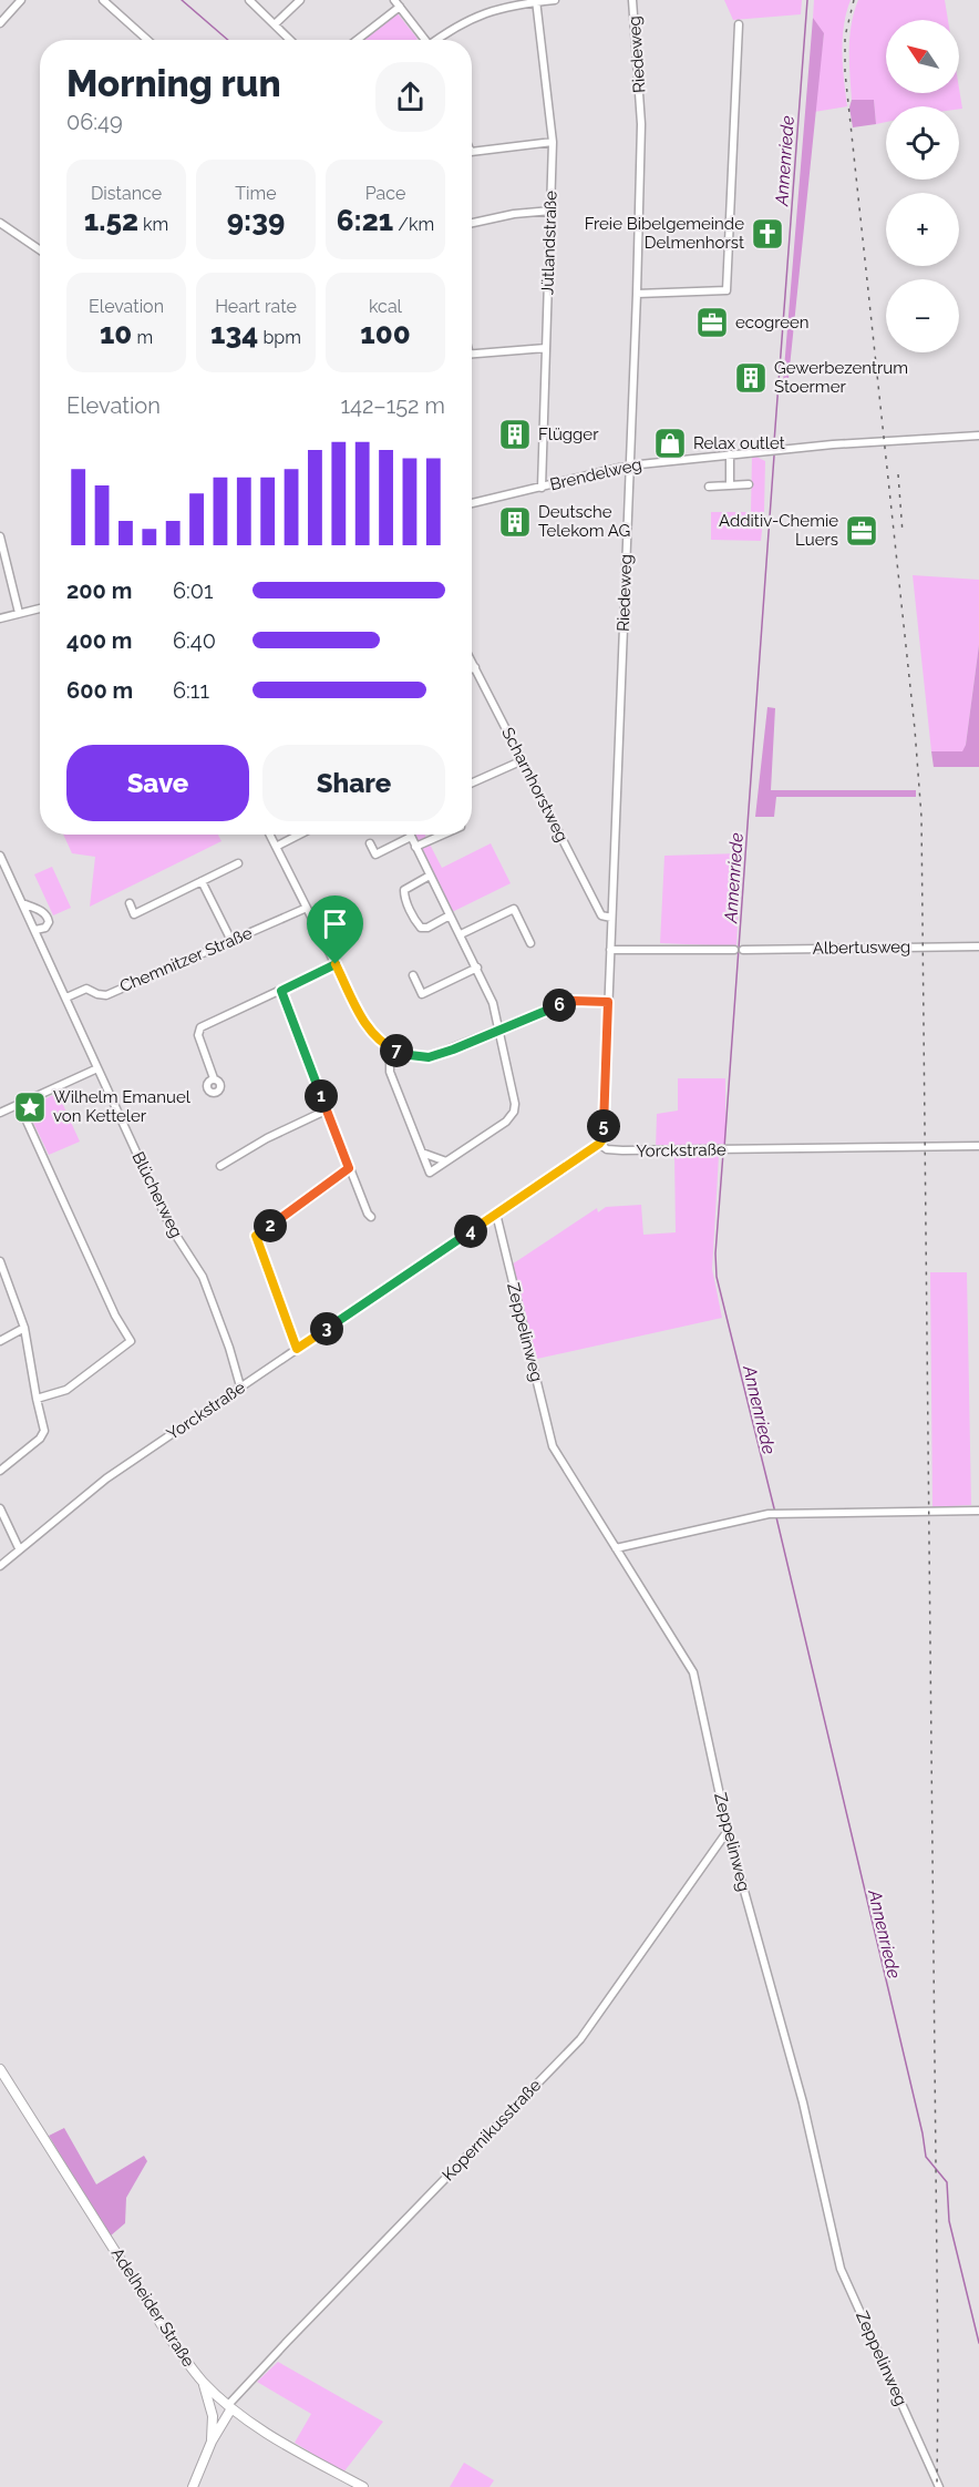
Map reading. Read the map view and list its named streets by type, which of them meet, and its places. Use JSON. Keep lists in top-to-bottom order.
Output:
{
  "streets": {
    "main road": ["Adelheider Straße"],
    "street": [
      "Riedeweg",
      "Jütlandstraße",
      "Brendelweg",
      "Scharnhorstweg",
      "Albertusweg",
      "Chemnitzer Straße",
      "Yorckstraße",
      "Blücherweg",
      "Zeppelinweg",
      "Kopernikusstraße"
    ]
  },
  "crossings": [
    ["Riedeweg", "Brendelweg"],
    ["Riedeweg", "Scharnhorstweg"],
    ["Riedeweg", "Yorckstraße"],
    ["Jütlandstraße", "Brendelweg"],
    ["Chemnitzer Straße", "Blücherweg"],
    ["Yorckstraße", "Blücherweg"],
    ["Yorckstraße", "Zeppelinweg"],
    ["Zeppelinweg", "Kopernikusstraße"],
    ["Kopernikusstraße", "Adelheider Straße"]
  ],
  "water": ["Annenriede"],
  "places": {
    "church": ["Freie Bibelgemeinde Delmenhorst"],
    "office": ["ecogreen", "Additiv-Chemie Luers"],
    "building": ["Gewerbezentrum Stoermer", "Flügger", "Deutsche Telekom AG"],
    "shop": ["Relax outlet"],
    "place": ["Wilhelm Emanuel von Ketteler"]
  },
  "north": "top left",
  "page": {
    "map_buttons": ["+", "−"],
    "heading": ["Morning run", "06:49"],
    "stats": [
      ["Distance", "1.52 km"],
      ["Time", "9:39"],
      ["Pace", "6:21 /km"],
      ["Elevation", "10 m"],
      ["Heart rate", "134 bpm"],
      ["kcal", "100"]
    ],
    "chart": ["Elevation", "142–152 m"],
    "list": [
      {
        "name": "200 m",
        "note": "6:01"
      },
      {
        "name": "400 m",
        "note": "6:40"
      },
      {
        "name": "600 m",
        "note": "6:11"
      }
    ],
    "buttons": ["Save", "Share"],
    "pins": [
      "6",
      "7",
      "1",
      "5",
      "2",
      "4",
      "3"
    ]
  }
}
